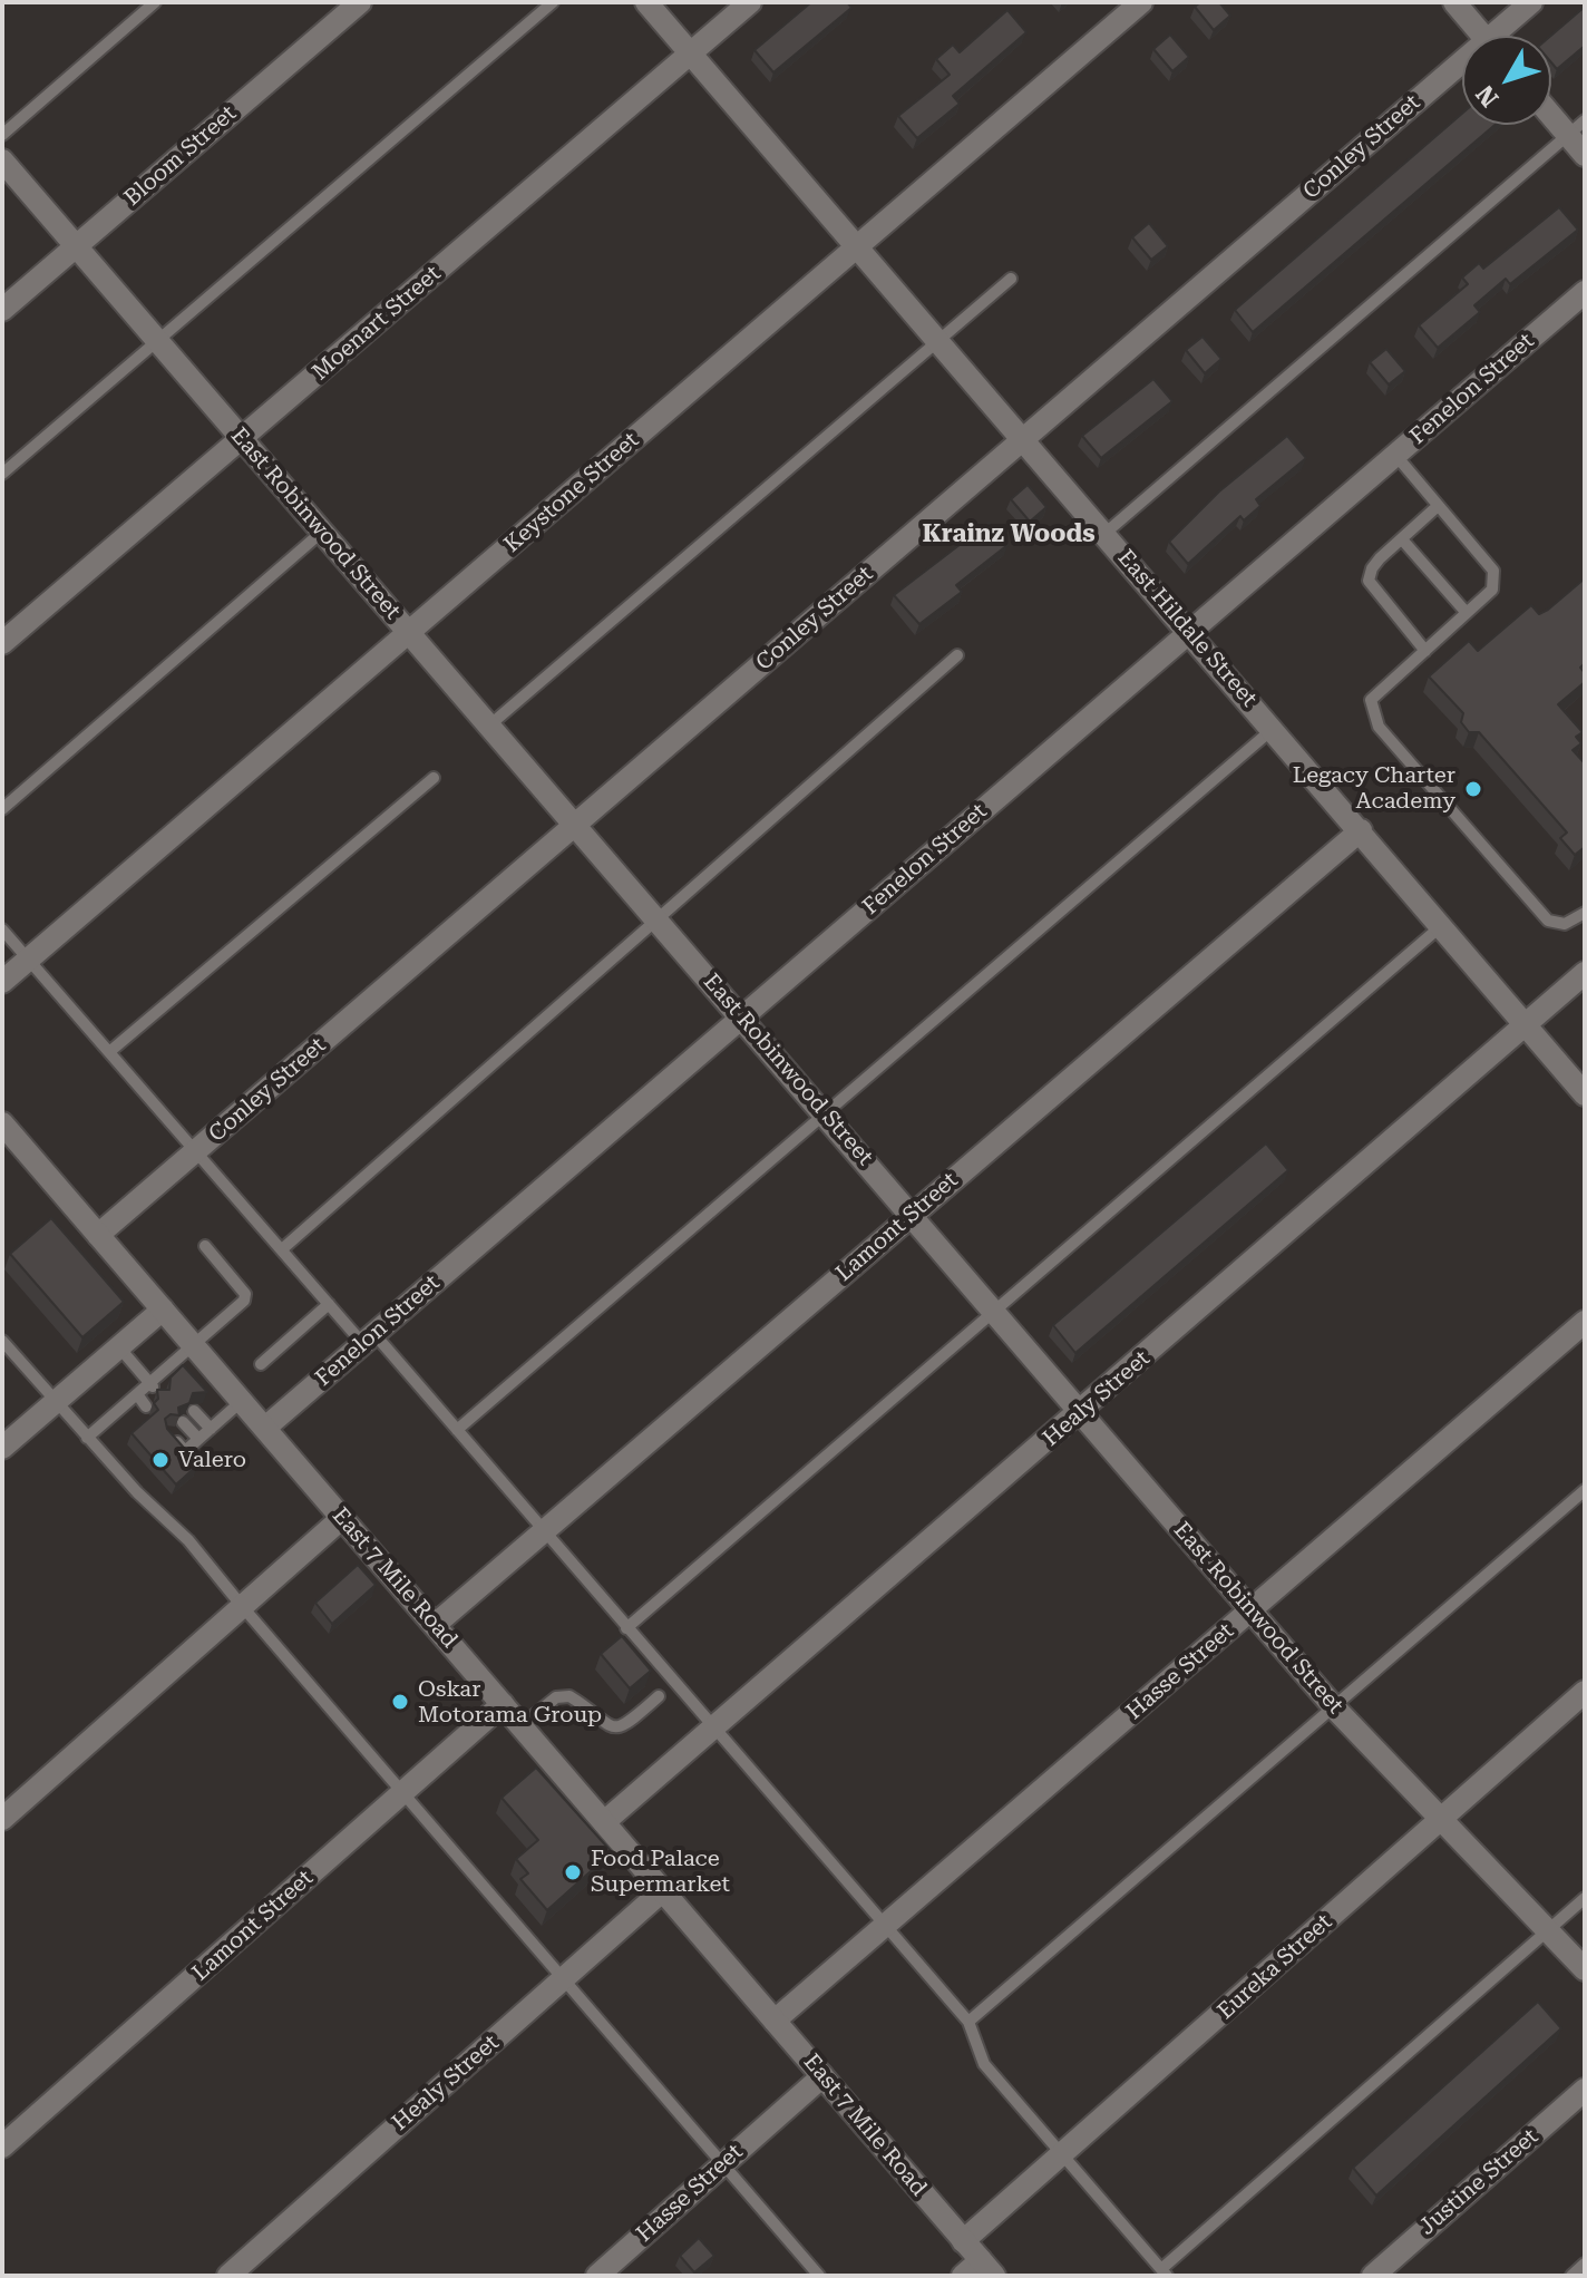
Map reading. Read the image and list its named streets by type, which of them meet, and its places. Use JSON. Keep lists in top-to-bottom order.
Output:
{
  "streets": {
    "street": [
      "Conley Street",
      "Bloom Street",
      "Moenart Street",
      "Fenelon Street",
      "Keystone Street",
      "East Robinwood Street",
      "East Hildale Street",
      "Lamont Street",
      "Healy Street",
      "East 7 Mile Road",
      "Hasse Street",
      "Eureka Street",
      "Justine Street"
    ]
  },
  "crossings": [
    ["Conley Street", "East Robinwood Street"],
    ["Conley Street", "East Hildale Street"],
    ["Conley Street", "East 7 Mile Road"],
    ["Bloom Street", "East Robinwood Street"],
    ["Moenart Street", "East Robinwood Street"],
    ["Moenart Street", "East Hildale Street"],
    ["Fenelon Street", "East Robinwood Street"],
    ["Fenelon Street", "East Hildale Street"],
    ["Fenelon Street", "East 7 Mile Road"],
    ["Keystone Street", "East Robinwood Street"],
    ["Keystone Street", "East Hildale Street"],
    ["East Robinwood Street", "Lamont Street"],
    ["East Robinwood Street", "Healy Street"],
    ["East Robinwood Street", "Hasse Street"],
    ["East Robinwood Street", "Eureka Street"],
    ["East Hildale Street", "Lamont Street"],
    ["East Hildale Street", "Healy Street"],
    ["Lamont Street", "East 7 Mile Road"],
    ["Healy Street", "East 7 Mile Road"],
    ["East 7 Mile Road", "Hasse Street"],
    ["East 7 Mile Road", "Eureka Street"]
  ],
  "districts": ["Krainz Woods"],
  "places": [
    "Legacy Charter Academy",
    "Valero",
    "Oskar Motorama Group",
    "Food Palace Supermarket"
  ],
  "north": "bottom left"
}
